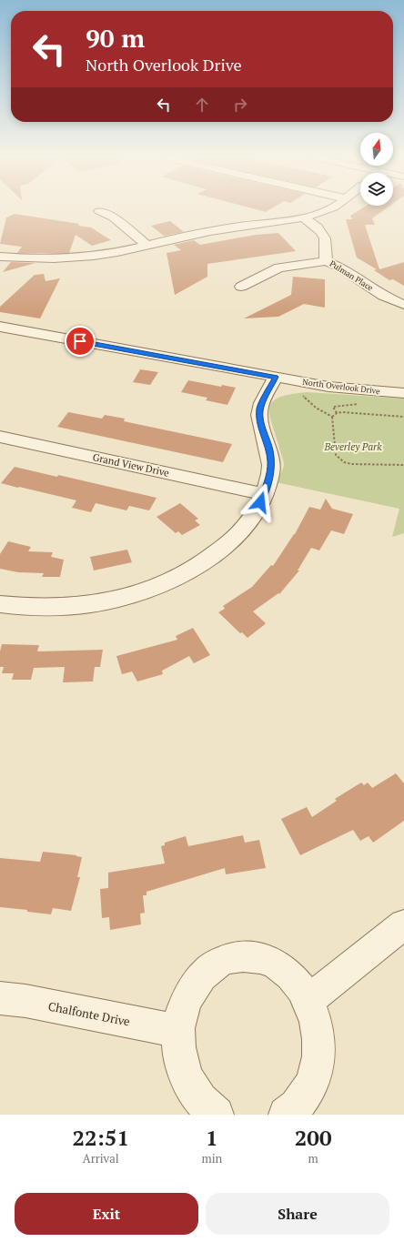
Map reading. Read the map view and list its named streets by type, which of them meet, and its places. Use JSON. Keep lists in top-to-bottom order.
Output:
{
  "streets": {
    "street": [
      "Pulman Place",
      "North Overlook Drive",
      "Grand View Drive",
      "Chalfonte Drive"
    ]
  },
  "parks": ["Beverley Park"],
  "north": "top",
  "page": {
    "turn": ["90 m", "North Overlook Drive"],
    "eta": [
      "22:51",
      "Arrival",
      "1",
      "min",
      "200",
      "m"
    ],
    "buttons": ["Exit", "Share"]
  }
}
